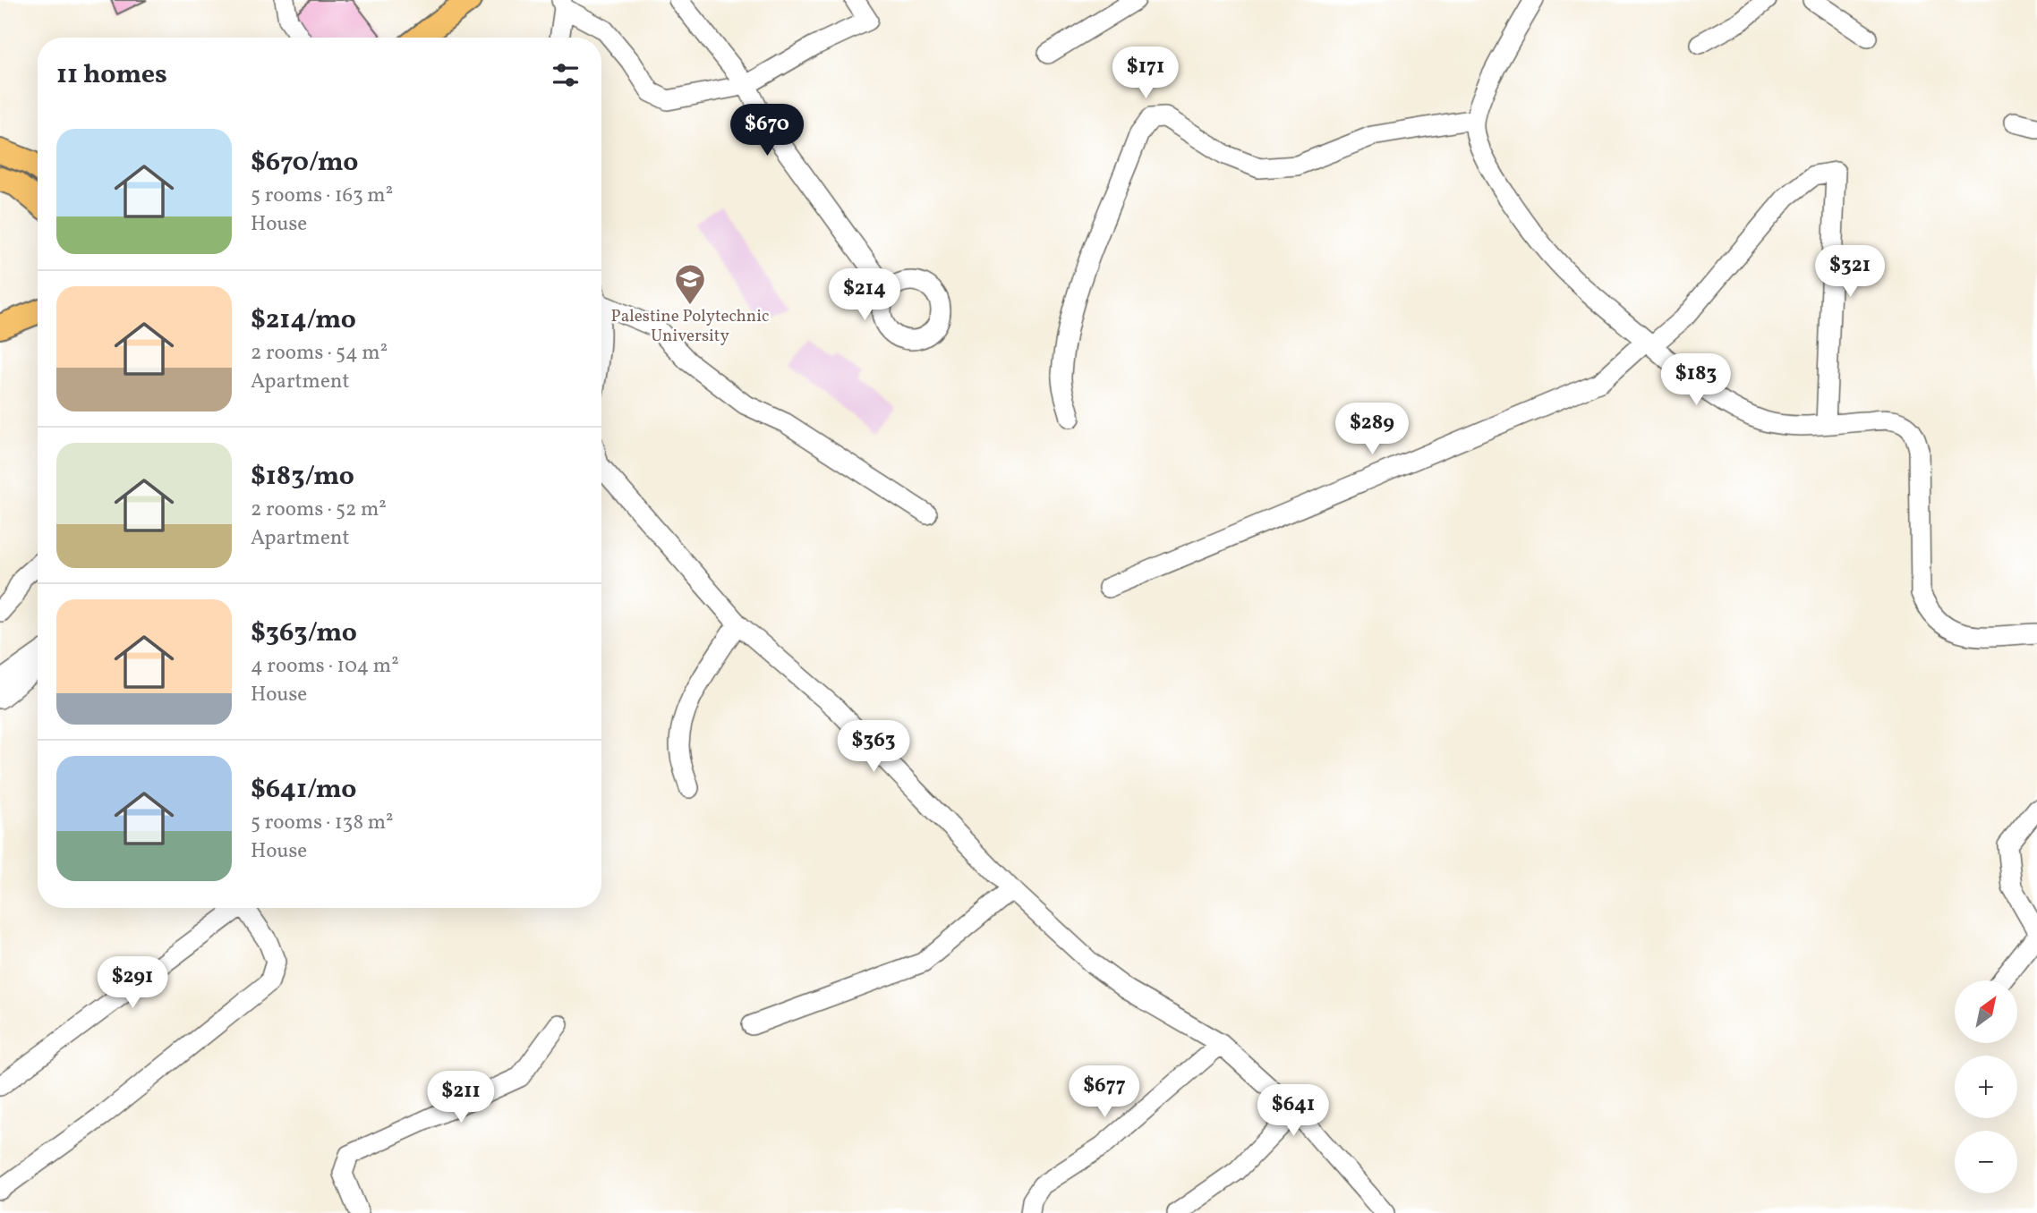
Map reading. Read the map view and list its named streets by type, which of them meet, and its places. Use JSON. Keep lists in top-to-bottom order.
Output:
{
  "places": {
    "school or university": ["Palestine Polytechnic University"]
  },
  "north": "top right",
  "page": {
    "heading": "11 homes",
    "price": [
      "$171",
      "$670",
      "$321",
      "$214",
      "$183",
      "$289",
      "$363",
      "$291",
      "$677",
      "$211",
      "$641"
    ],
    "list": [
      {
        "name": "$670/mo",
        "note": "5 rooms · 163 m² · House"
      },
      {
        "name": "$214/mo",
        "note": "2 rooms · 54 m² · Apartment"
      },
      {
        "name": "$183/mo",
        "note": "2 rooms · 52 m² · Apartment"
      },
      {
        "name": "$363/mo",
        "note": "4 rooms · 104 m² · House"
      },
      {
        "name": "$641/mo",
        "note": "5 rooms · 138 m² · House"
      }
    ],
    "map_buttons": ["+", "−"]
  }
}
